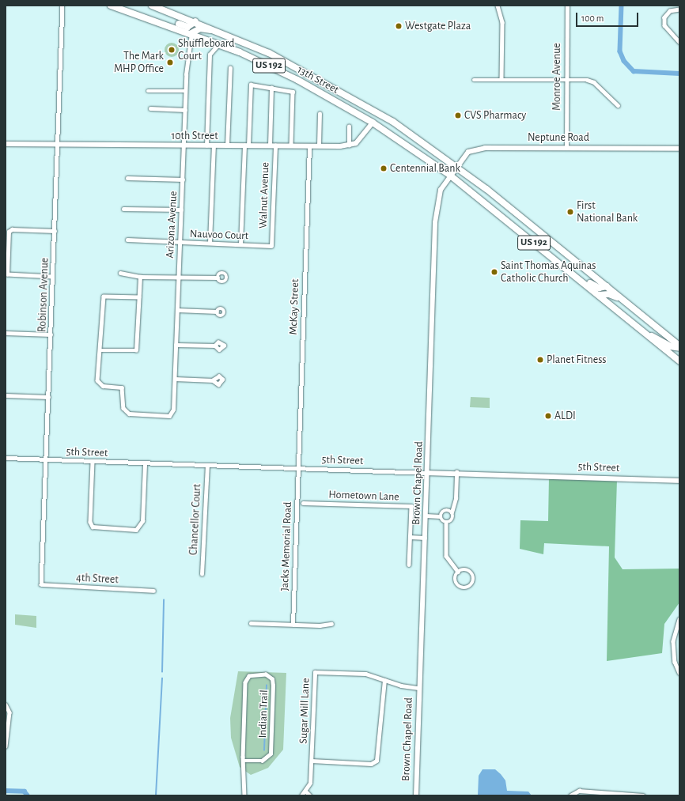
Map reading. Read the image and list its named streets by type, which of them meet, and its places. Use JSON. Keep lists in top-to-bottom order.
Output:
{
  "streets": {
    "highway": ["US 192", "13th Street"],
    "street": [
      "Monroe Avenue",
      "10th Street",
      "Neptune Road",
      "Walnut Avenue",
      "Arizona Avenue",
      "Nauvoo Court",
      "Robinson Avenue",
      "McKay Street",
      "5th Street",
      "Brown Chapel Road",
      "Hometown Lane",
      "Chancellor Court",
      "Jacks Memorial Road",
      "4th Street",
      "Sugar Mill Lane",
      "Indian Trail"
    ]
  },
  "crossings": [
    ["US 192", "13th Street"],
    ["US 192", "Neptune Road"],
    ["US 192", "Brown Chapel Road"],
    ["Monroe Avenue", "Neptune Road"],
    ["13th Street", "10th Street"],
    ["13th Street", "Neptune Road"],
    ["13th Street", "Arizona Avenue"],
    ["13th Street", "Brown Chapel Road"],
    ["10th Street", "Walnut Avenue"],
    ["10th Street", "Arizona Avenue"],
    ["10th Street", "Robinson Avenue"],
    ["10th Street", "McKay Street"],
    ["Neptune Road", "Brown Chapel Road"],
    ["Walnut Avenue", "Nauvoo Court"],
    ["Arizona Avenue", "Nauvoo Court"],
    ["Robinson Avenue", "5th Street"],
    ["Robinson Avenue", "4th Street"],
    ["McKay Street", "5th Street"],
    ["McKay Street", "Jacks Memorial Road"],
    ["5th Street", "Brown Chapel Road"],
    ["5th Street", "Chancellor Court"],
    ["5th Street", "Jacks Memorial Road"],
    ["Brown Chapel Road", "Sugar Mill Lane"]
  ],
  "places": [
    "Westgate Plaza",
    "Shuffleboard Court",
    "The Mark MHP Office",
    "CVS Pharmacy",
    "Centennial Bank",
    "First National Bank",
    "Saint Thomas Aquinas Catholic Church",
    "Planet Fitness",
    "ALDI"
  ],
  "scale_bar": "100 m"
}
